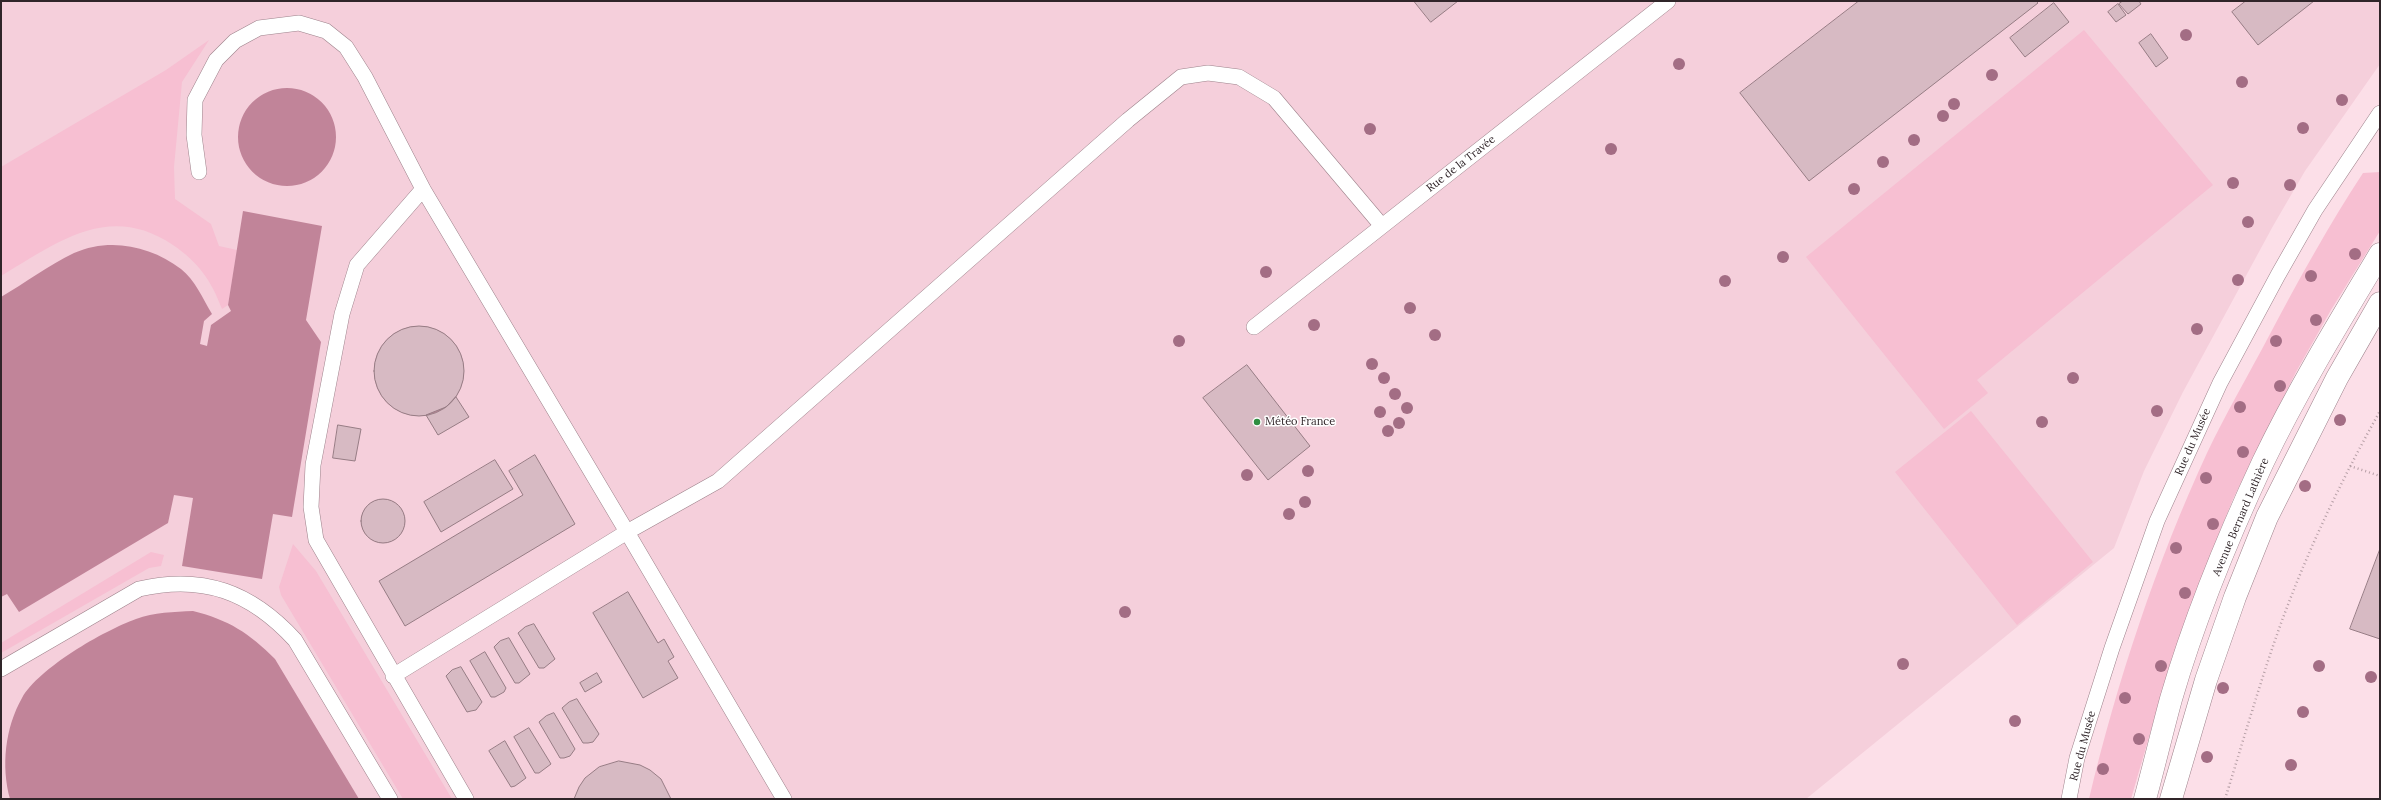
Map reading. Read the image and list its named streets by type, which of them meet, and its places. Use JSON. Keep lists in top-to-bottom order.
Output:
{
  "streets": {
    "main road": ["Avenue Bernard Lathière"],
    "lane": ["Rue de la Travée", "Rue du Musée"]
  },
  "places": ["Météo France"]
}
